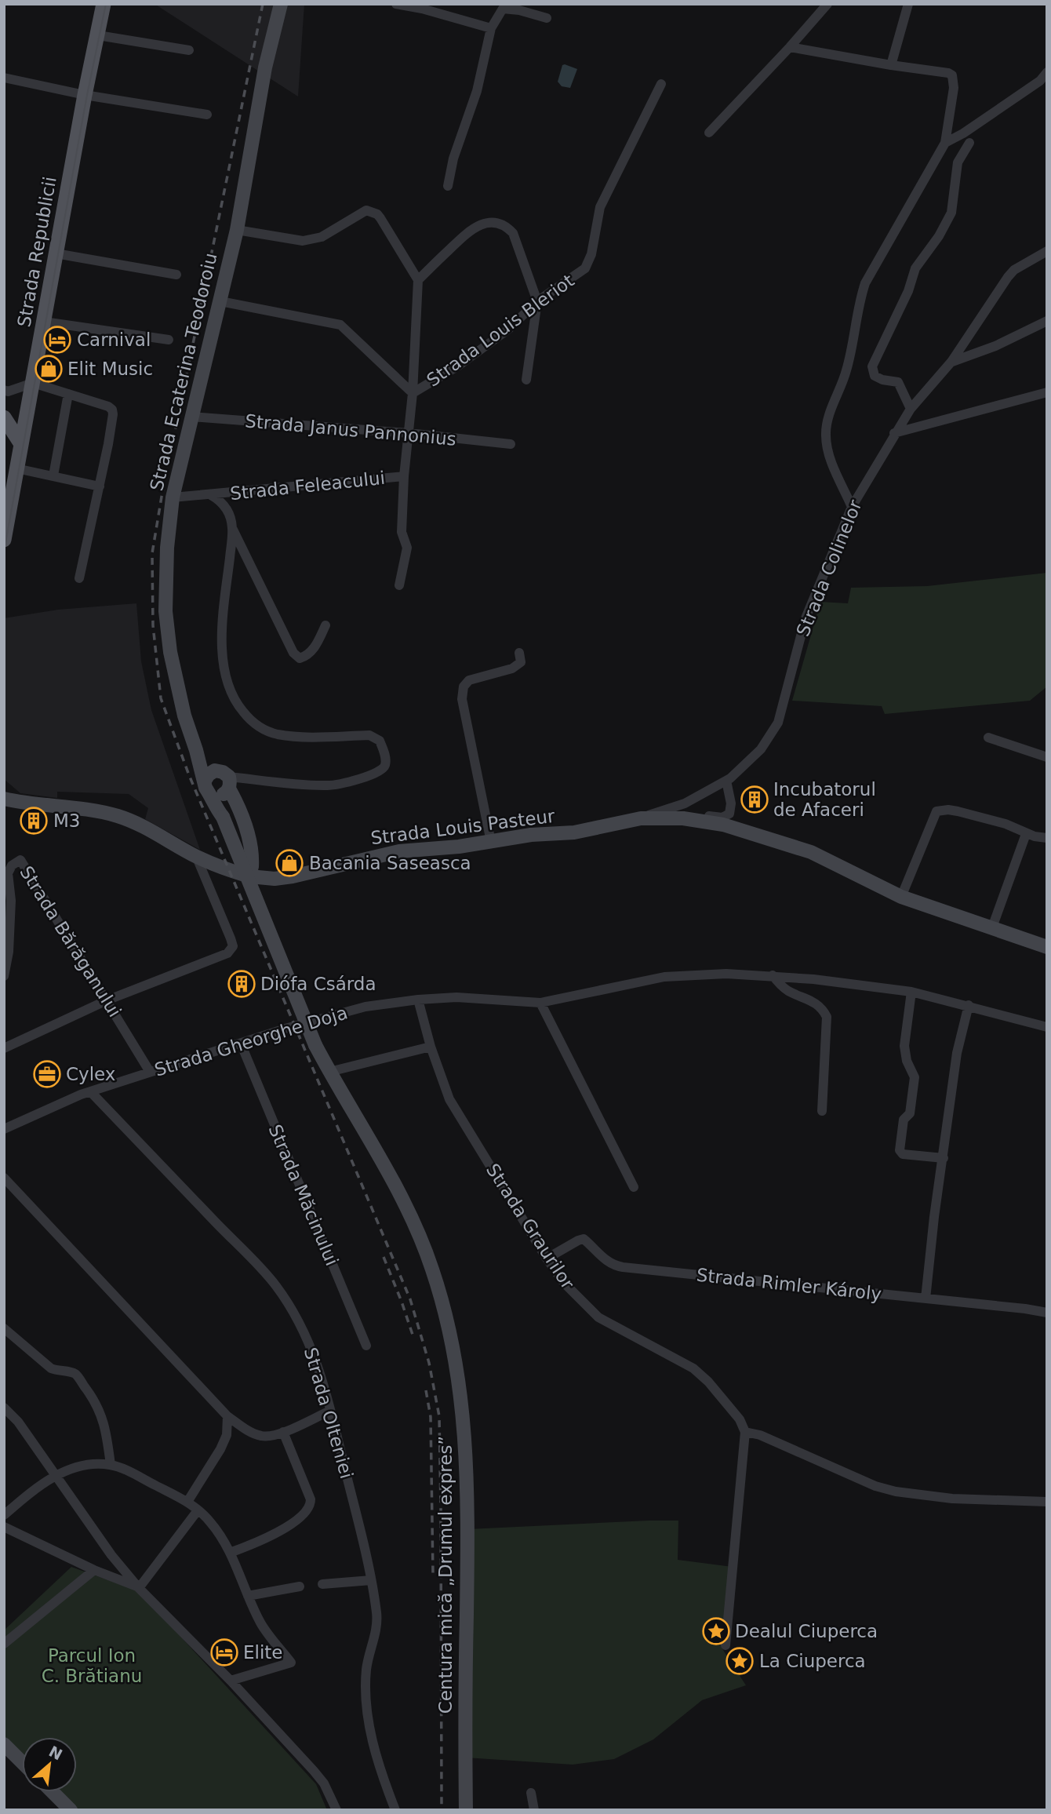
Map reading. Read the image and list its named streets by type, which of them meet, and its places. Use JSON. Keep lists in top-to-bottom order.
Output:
{
  "streets": {
    "main road": [
      "Strada Republicii",
      "Strada Ecaterina Teodoroiu",
      "Strada Louis Pasteur",
      "Centura mică „Drumul expres”"
    ],
    "street": [
      "Strada Louis Bleriot",
      "Strada Janus Pannonius",
      "Strada Feleacului",
      "Strada Colinelor",
      "Strada Bărăganului",
      "Strada Gheorghe Doja",
      "Strada Măcinului",
      "Strada Graurilor",
      "Strada Rimler Károly",
      "Strada Olteniei"
    ]
  },
  "crossings": [
    ["Strada Ecaterina Teodoroiu", "Strada Janus Pannonius"],
    ["Strada Ecaterina Teodoroiu", "Strada Feleacului"],
    ["Strada Ecaterina Teodoroiu", "Strada Louis Pasteur"],
    ["Strada Ecaterina Teodoroiu", "Centura mică „Drumul expres”"],
    ["Strada Feleacului", "Centura mică „Drumul expres”"],
    ["Strada Colinelor", "Strada Louis Pasteur"],
    ["Strada Bărăganului", "Strada Gheorghe Doja"],
    ["Strada Gheorghe Doja", "Strada Măcinului"],
    ["Strada Gheorghe Doja", "Strada Graurilor"],
    ["Strada Gheorghe Doja", "Strada Olteniei"],
    ["Strada Graurilor", "Strada Rimler Károly"]
  ],
  "parks": ["Parcul Ion C. Brătianu"],
  "places": {
    "hotel": ["Carnival", "Elite"],
    "shop": ["Elit Music", "Bacania Saseasca"],
    "building": ["Incubatorul de Afaceri", "M3", "Diófa Csárda"],
    "office": ["Cylex"],
    "place": ["Dealul Ciuperca", "La Ciuperca"]
  },
  "north": "top right"
}
